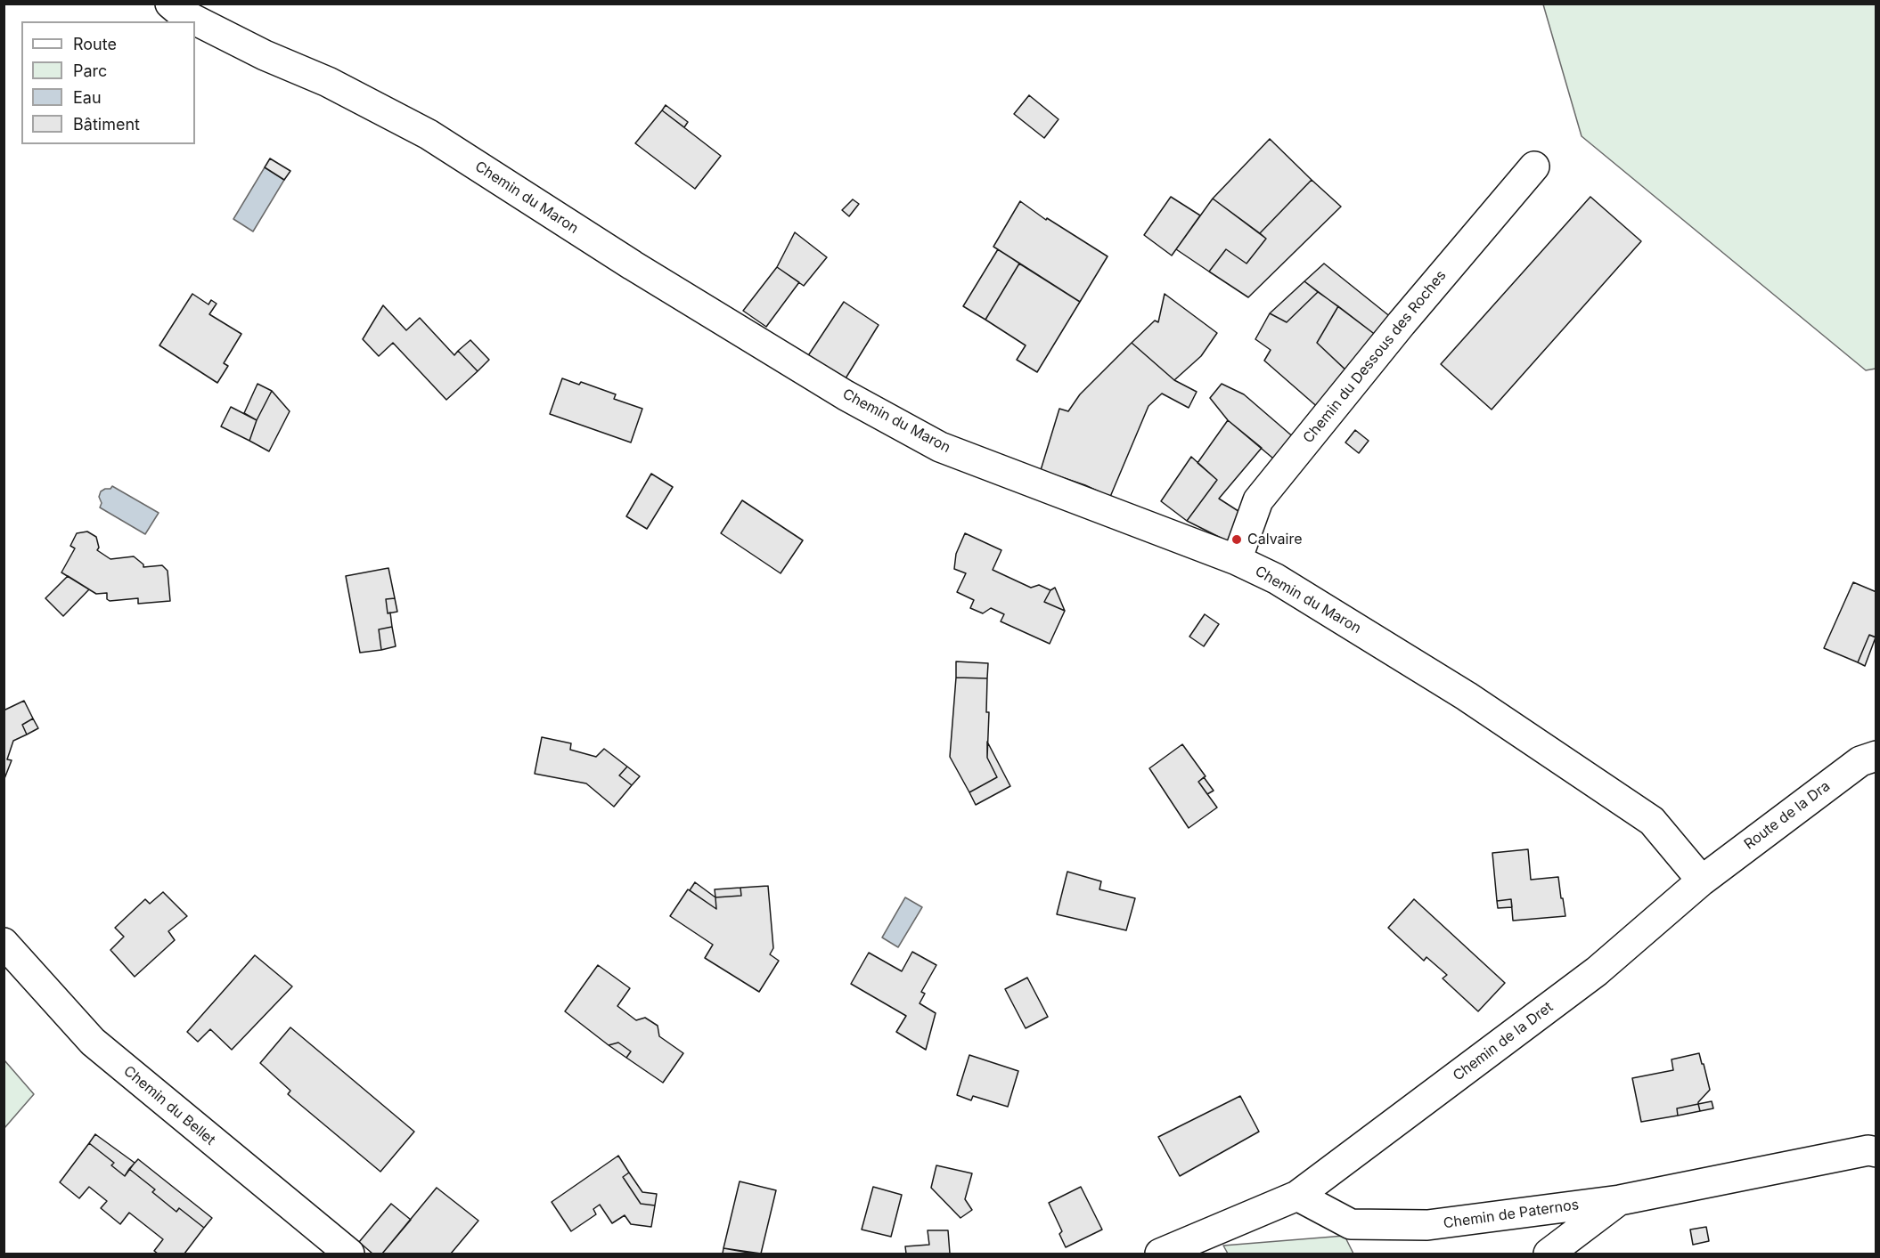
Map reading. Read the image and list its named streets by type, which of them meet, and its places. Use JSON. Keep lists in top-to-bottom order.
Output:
{
  "streets": {
    "street": [
      "Chemin du Maron",
      "Chemin du Dessous des Roches",
      "Route de la Dra",
      "Chemin de la Dret",
      "Chemin du Bellet",
      "Chemin de Paternos"
    ]
  },
  "crossings": [
    ["Chemin du Maron", "Chemin du Dessous des Roches"],
    ["Chemin du Maron", "Route de la Dra"],
    ["Chemin du Maron", "Chemin de la Dret"],
    ["Route de la Dra", "Chemin de la Dret"],
    ["Chemin de la Dret", "Chemin de Paternos"]
  ],
  "places": ["Calvaire"],
  "legend": [
    "Route",
    "Parc",
    "Eau",
    "Bâtiment"
  ]
}
